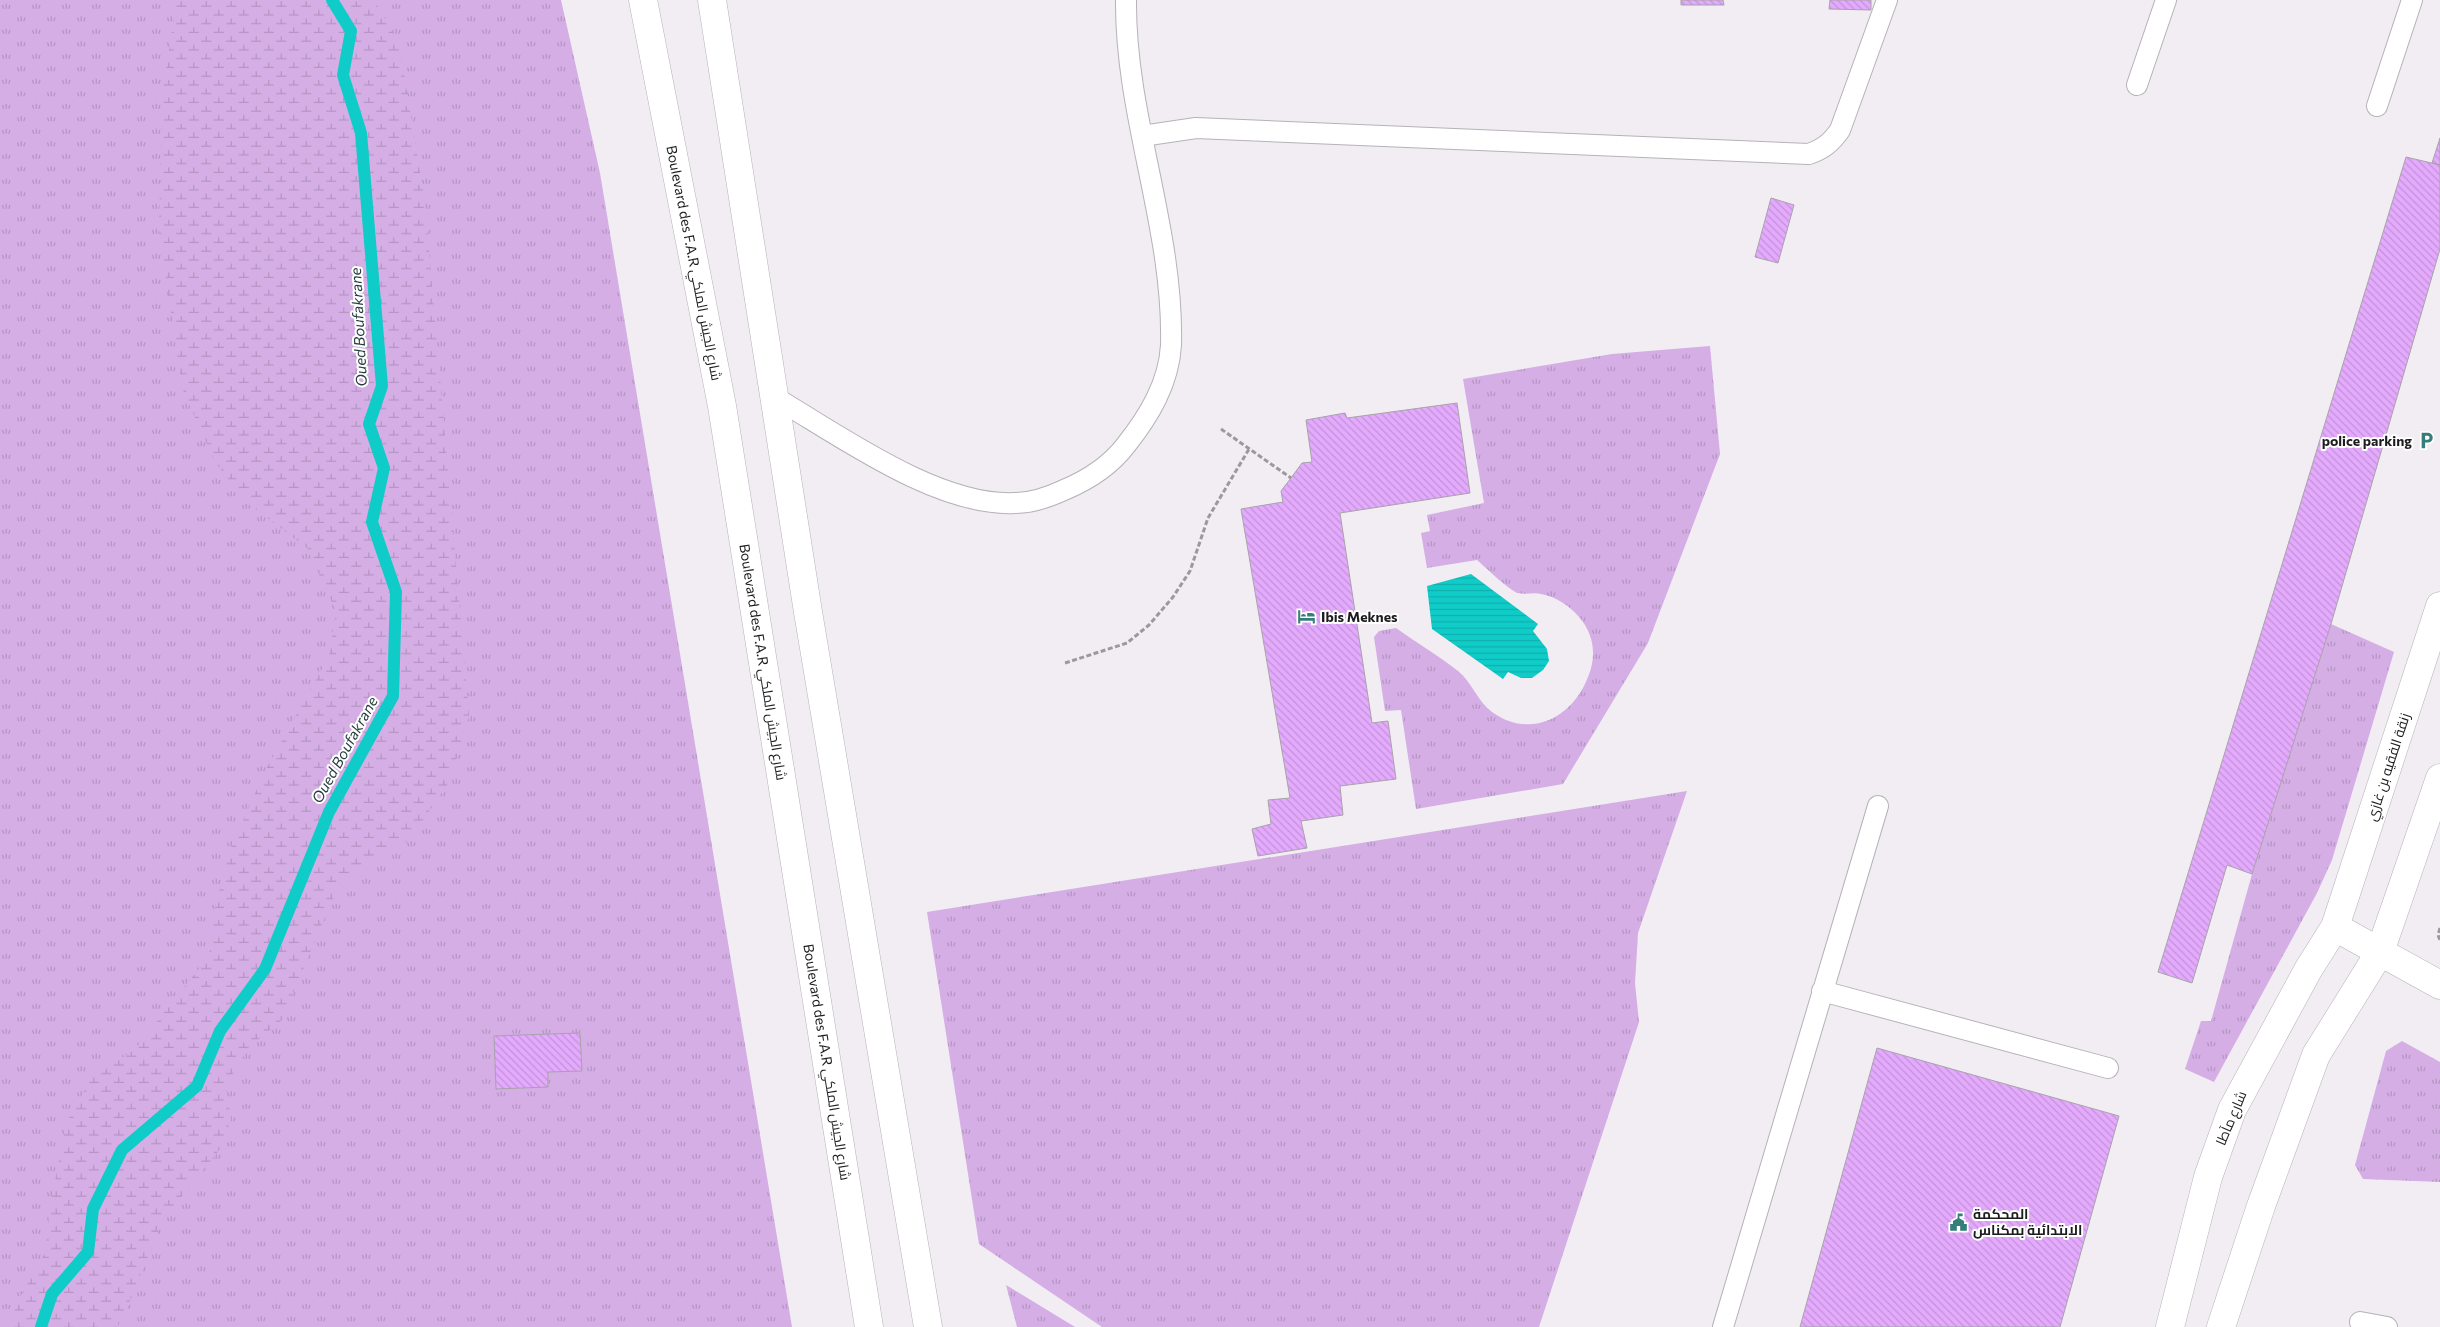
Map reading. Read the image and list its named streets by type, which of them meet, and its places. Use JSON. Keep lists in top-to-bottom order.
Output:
{
  "streets": {
    "main road": ["Boulevard des F.A.R شارع الجيش الملكي", "زنقة الفقيه بن غازي", "شارع مآطا"]
  },
  "crossings": [
    ["زنقة الفقيه بن غازي", "شارع مآطا"]
  ],
  "water": ["Oued Boufakrane"],
  "places": {
    "parking": ["police parking"],
    "hotel": ["Ibis Meknes"],
    "public building": ["المحكمة الابتدائية بمكناس"]
  }
}
